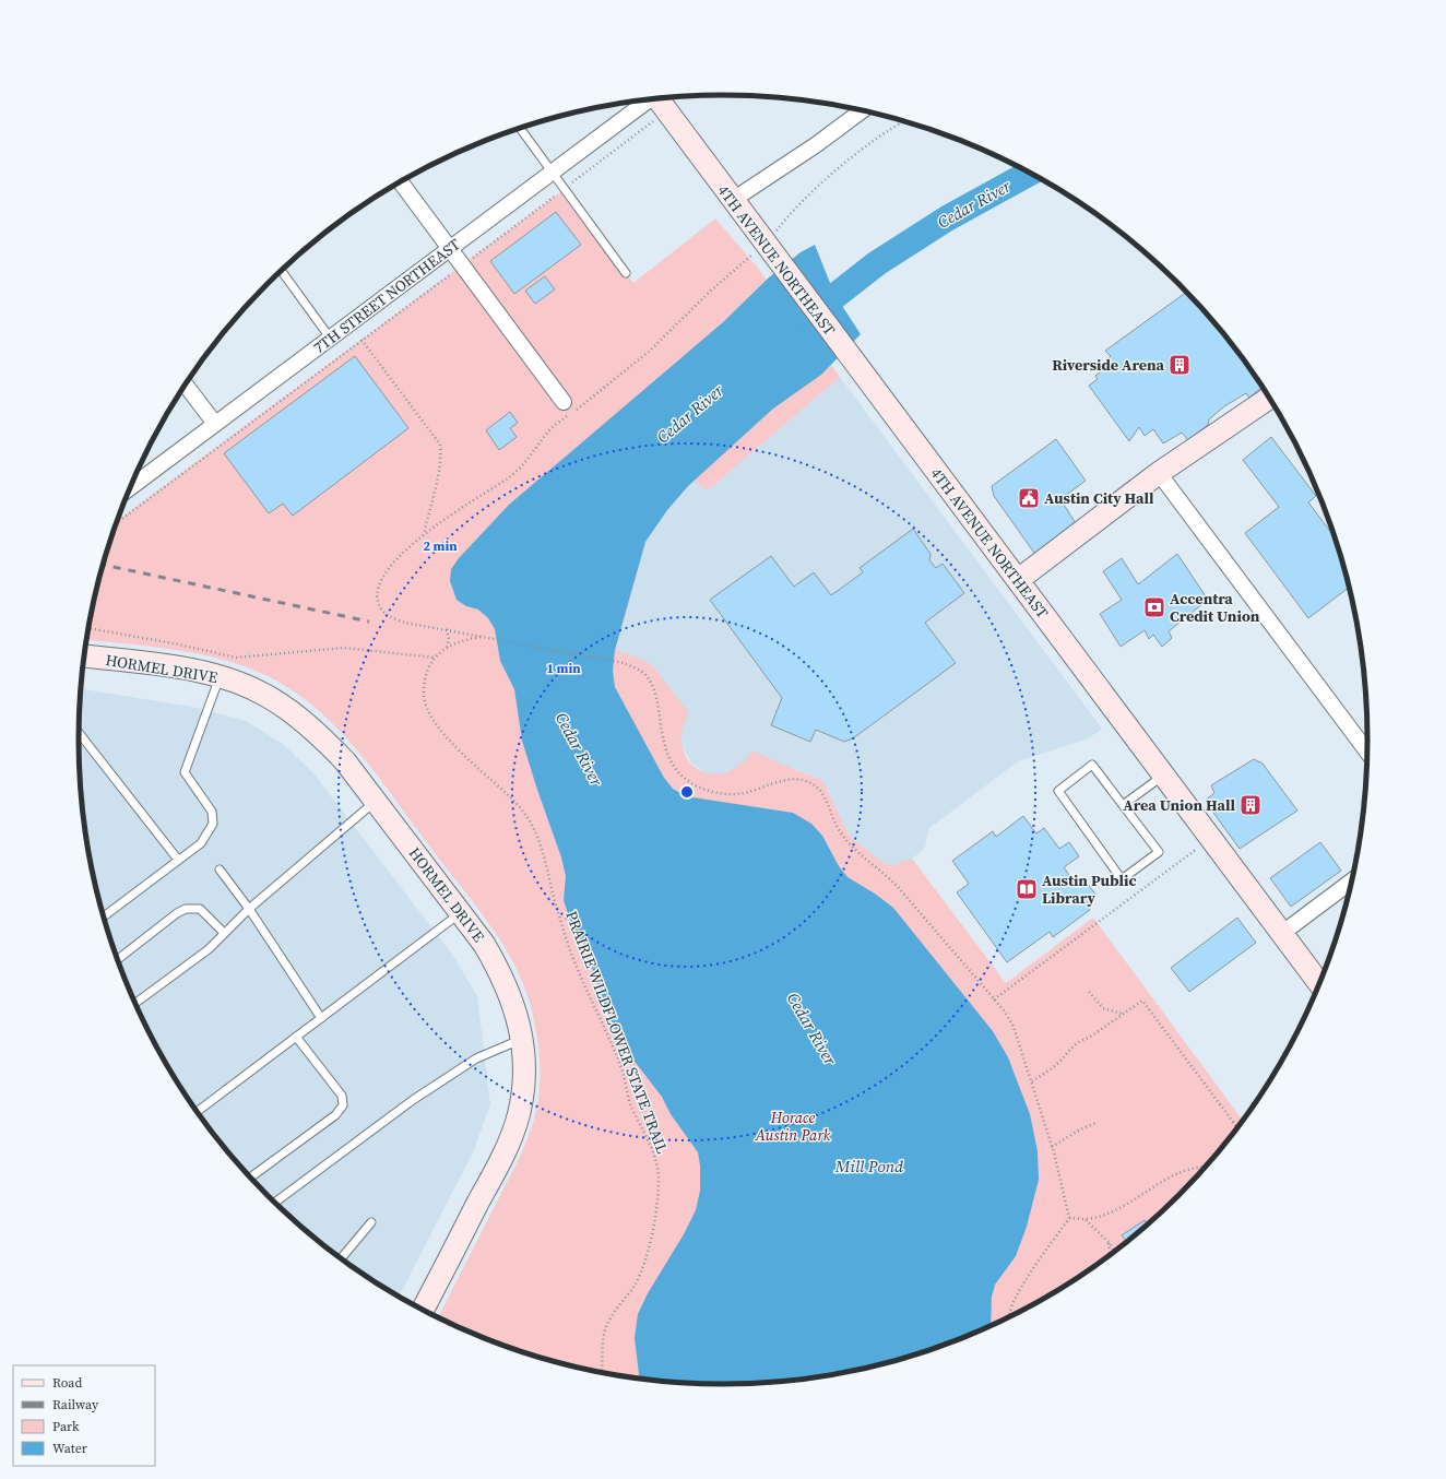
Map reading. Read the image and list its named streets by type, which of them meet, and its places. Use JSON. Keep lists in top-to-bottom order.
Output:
{
  "streets": {
    "street": ["4TH AVENUE NORTHEAST", "7TH STREET NORTHEAST", "HORMEL DRIVE"],
    "path": ["PRAIRIE WILDFLOWER STATE TRAIL"]
  },
  "crossings": [
    ["4TH AVENUE NORTHEAST", "7TH STREET NORTHEAST"]
  ],
  "water": ["Cedar River", "Mill Pond"],
  "parks": ["Horace Austin Park"],
  "places": {
    "building": ["Riverside Arena", "Area Union Hall"],
    "public building": ["Austin City Hall"],
    "bank": ["Accentra Credit Union"],
    "library": ["Austin Public Library"]
  },
  "legend": [
    "Road",
    "Railway",
    "Park",
    "Water"
  ],
  "rings": ["2 min", "1 min"]
}
